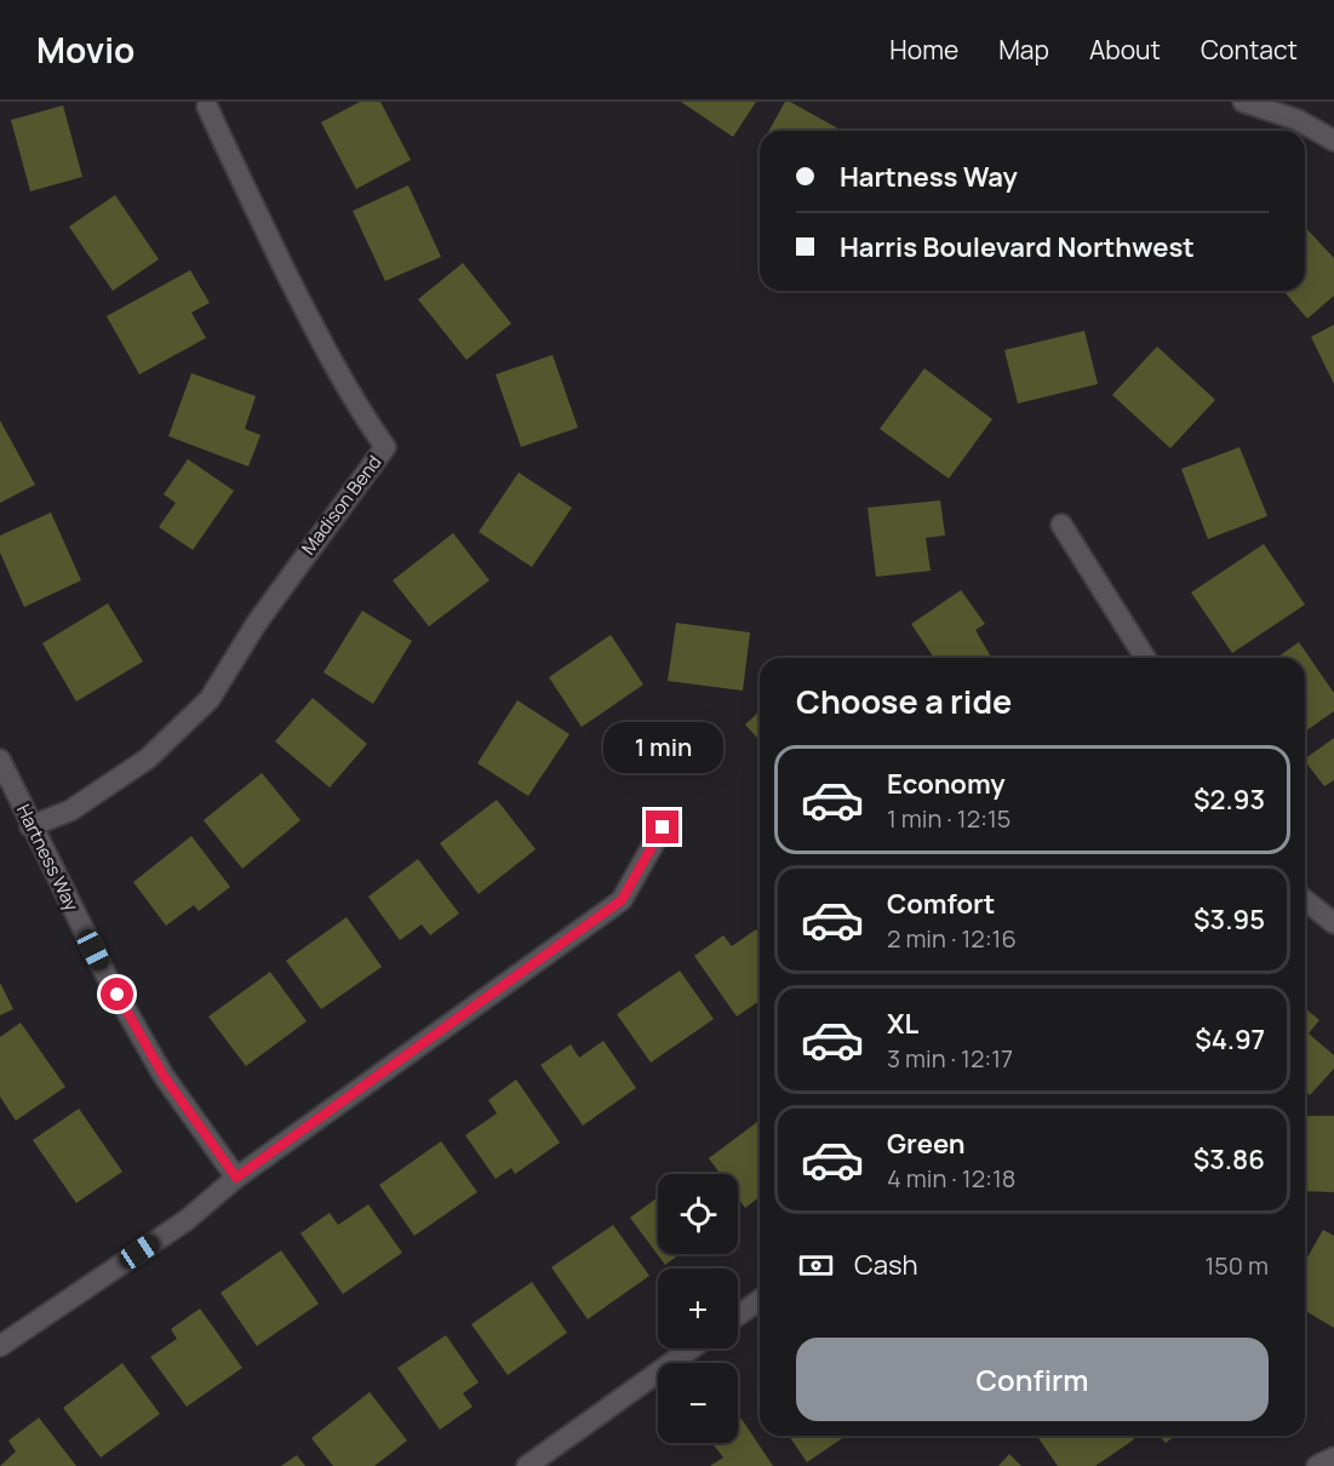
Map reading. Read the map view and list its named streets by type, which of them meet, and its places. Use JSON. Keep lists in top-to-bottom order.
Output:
{
  "streets": {
    "street": ["Madison Bend", "Hartness Way"]
  },
  "crossings": [
    ["Madison Bend", "Hartness Way"]
  ],
  "page": {
    "header": "Movio",
    "nav": [
      "Home",
      "Map",
      "About",
      "Contact"
    ],
    "banner": ["Hartness Way", "Harris Boulevard Northwest"],
    "heading": "Choose a ride",
    "bubble": "1 min",
    "list": [
      {
        "name": "Economy",
        "note": "1 min · 12:15",
        "value": "$2.93"
      },
      {
        "name": "Comfort",
        "note": "2 min · 12:16",
        "value": "$3.95"
      },
      {
        "name": "XL",
        "note": "3 min · 12:17",
        "value": "$4.97"
      },
      {
        "name": "Green",
        "note": "4 min · 12:18",
        "value": "$3.86"
      }
    ],
    "map_buttons": ["+", "−"],
    "pay": ["Cash", "150 m"],
    "buttons": "Confirm"
  }
}
